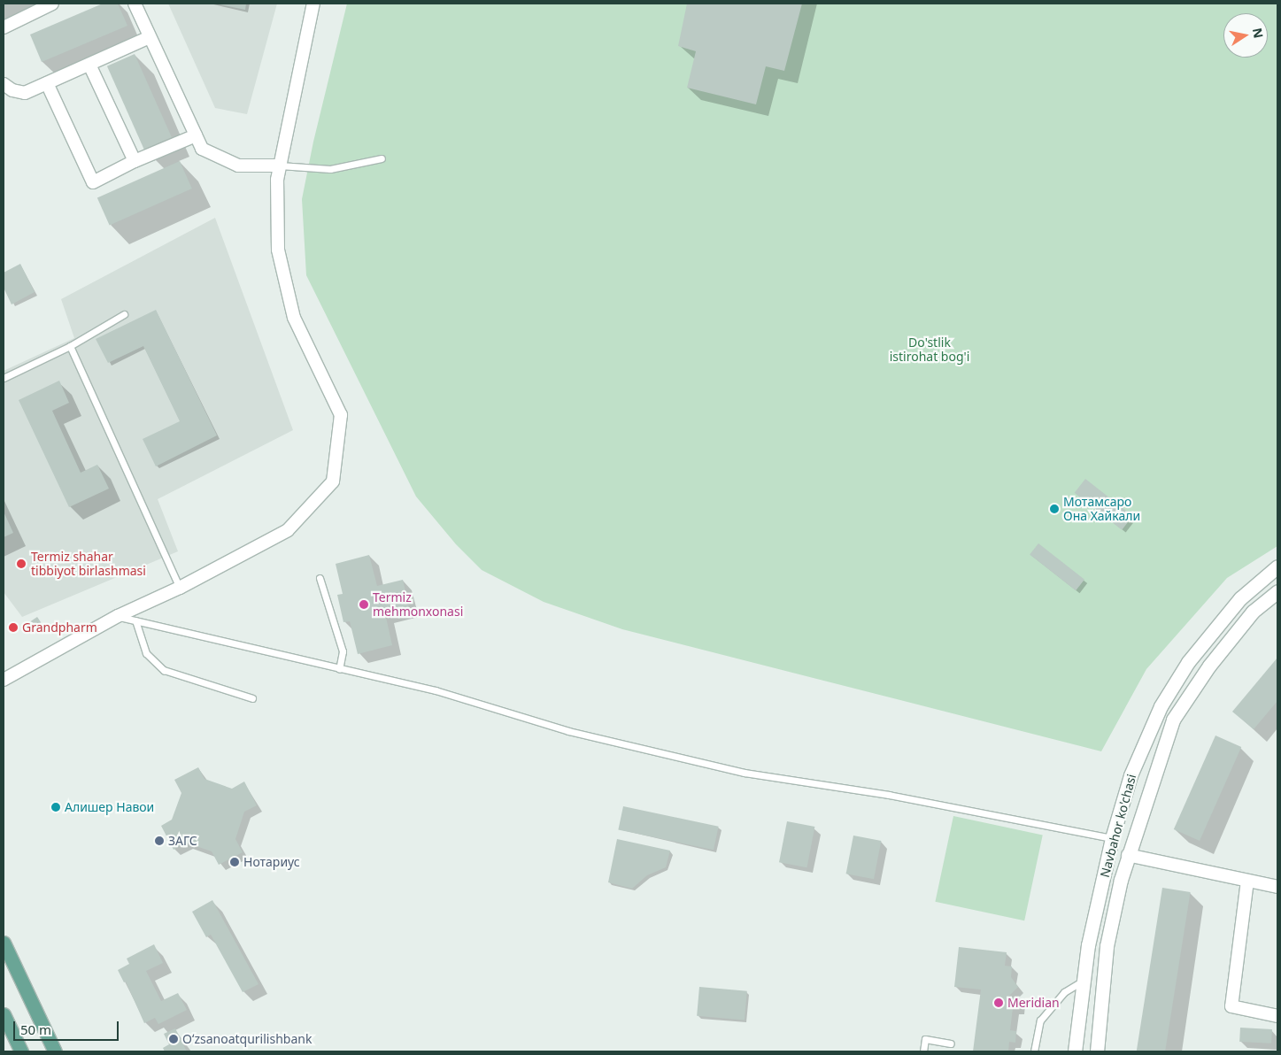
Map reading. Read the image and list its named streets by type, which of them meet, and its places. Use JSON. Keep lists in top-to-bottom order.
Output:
{
  "streets": {
    "street": ["Navbahor ko'chasi"]
  },
  "parks": ["Do'stlik istirohat bog'i"],
  "places": [
    "Мотамсаро Она Хайкали",
    "Termiz shahar tibbiyot birlashmasi",
    "Termiz mehmonxonasi",
    "Grandpharm",
    "Алишер Навои",
    "ЗАГС",
    "Нотариус",
    "Meridian",
    "Oʻzsanoatqurilishbank"
  ],
  "scale_bar": "50 m",
  "north": "right"
}
